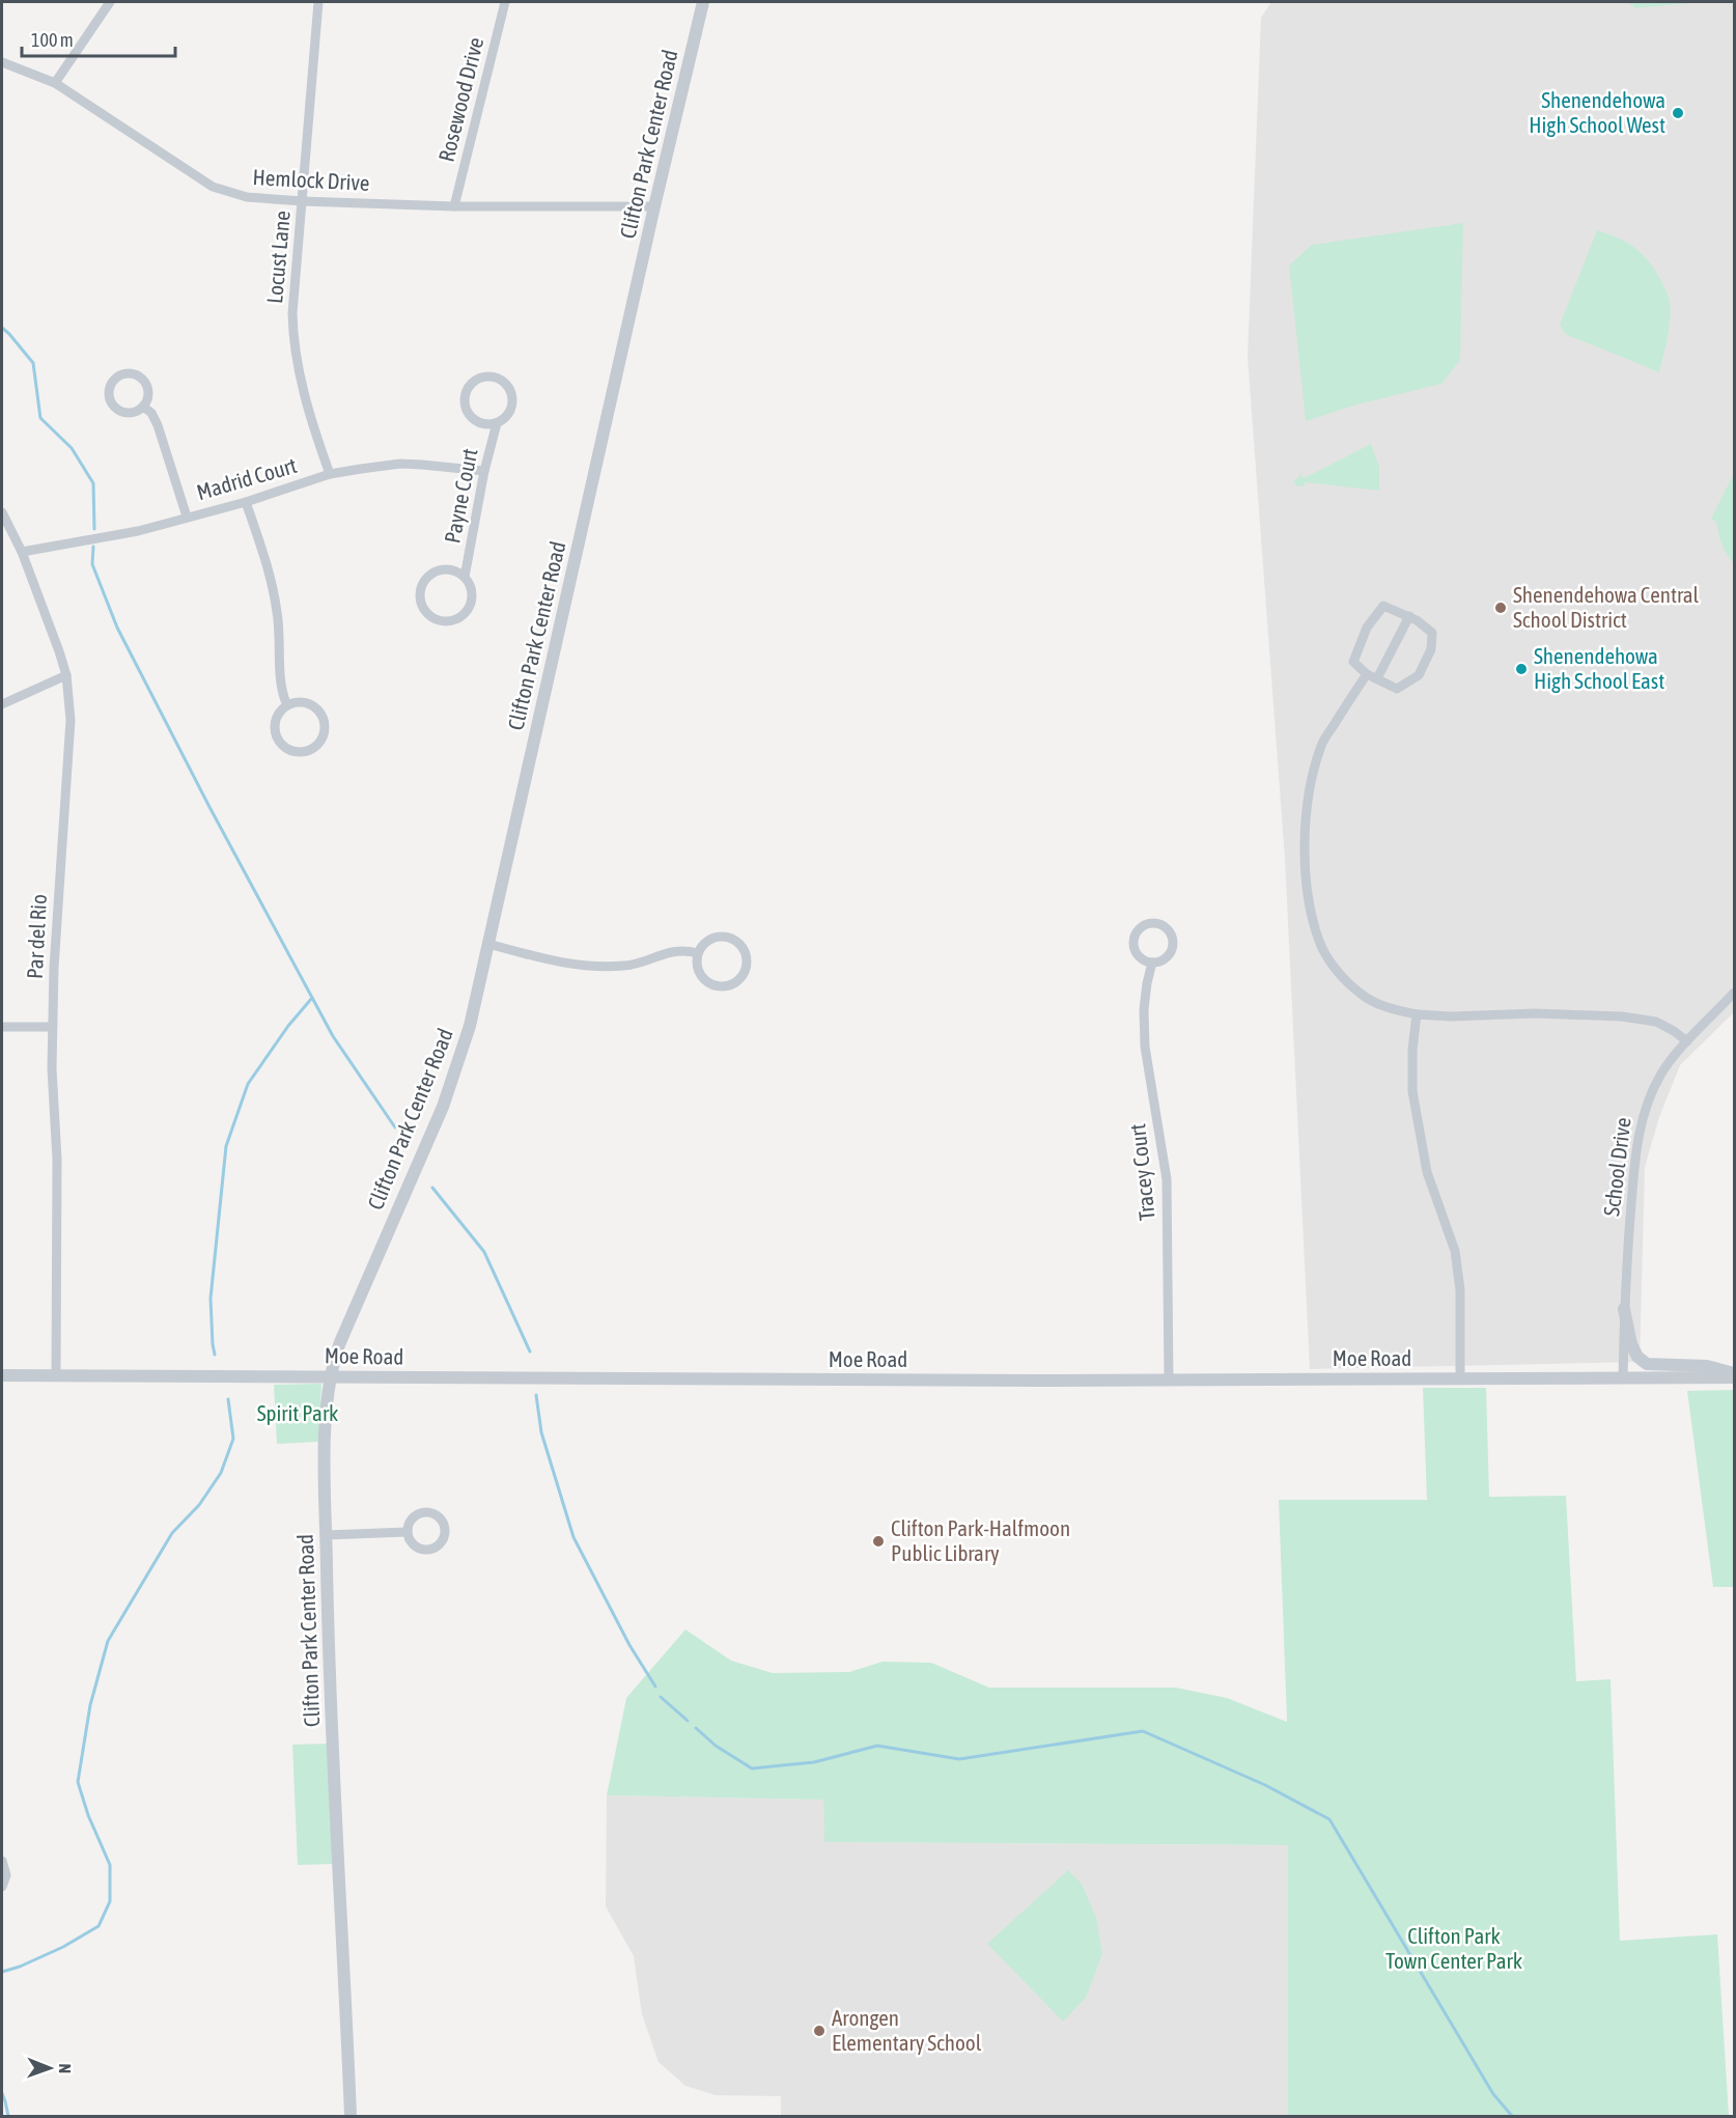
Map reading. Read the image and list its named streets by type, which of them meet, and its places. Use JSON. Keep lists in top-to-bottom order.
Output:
{
  "streets": {
    "street": [
      "Rosewood Drive",
      "Clifton Park Center Road",
      "Hemlock Drive",
      "Locust Lane",
      "Madrid Court",
      "Payne Court",
      "Par del Rio",
      "School Drive",
      "Tracey Court",
      "Moe Road"
    ]
  },
  "crossings": [
    ["Rosewood Drive", "Hemlock Drive"],
    ["Clifton Park Center Road", "Hemlock Drive"],
    ["Clifton Park Center Road", "Moe Road"],
    ["Hemlock Drive", "Locust Lane"],
    ["Locust Lane", "Madrid Court"],
    ["Madrid Court", "Payne Court"],
    ["Madrid Court", "Par del Rio"],
    ["Par del Rio", "Moe Road"],
    ["School Drive", "Moe Road"],
    ["Tracey Court", "Moe Road"]
  ],
  "parks": ["Spirit Park", "Clifton Park Town Center Park"],
  "places": [
    "Shenendehowa High School West",
    "Shenendehowa Central School District",
    "Shenendehowa High School East",
    "Clifton Park-Halfmoon Public Library",
    "Arongen Elementary School"
  ],
  "scale_bar": "100 m",
  "north": "right"
}
